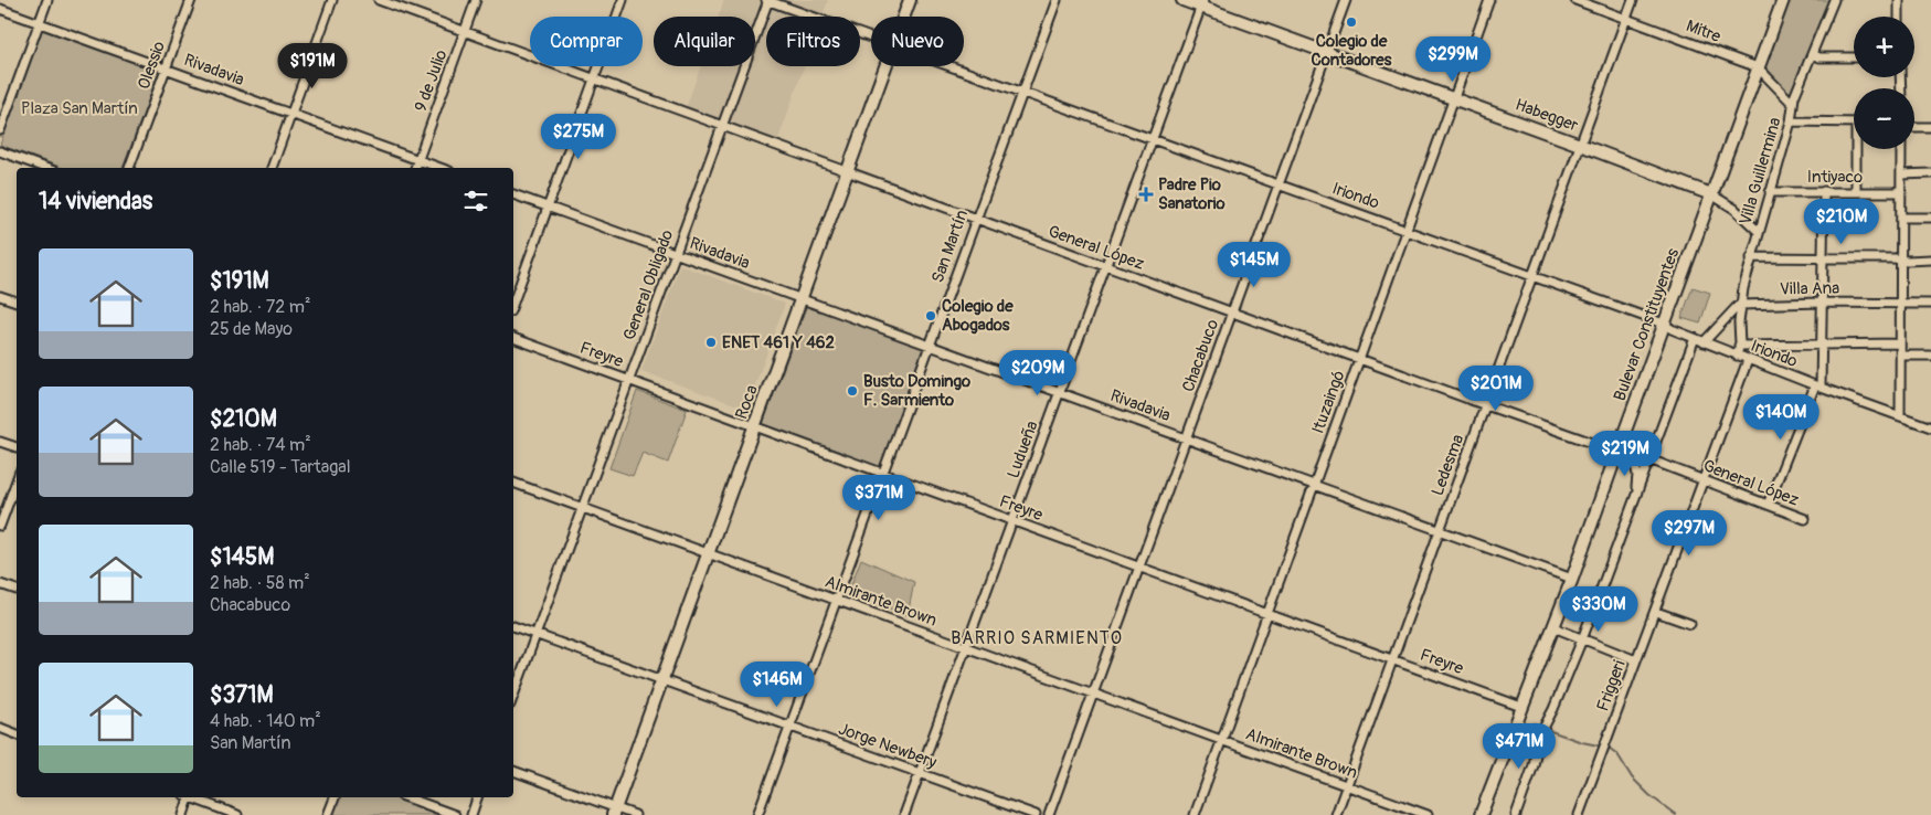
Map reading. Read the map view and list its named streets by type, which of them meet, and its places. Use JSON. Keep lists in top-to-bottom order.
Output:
{
  "streets": {
    "street": [
      "Mitre",
      "Olessio",
      "Rivadavia",
      "9 de Julio",
      "Habegger",
      "Villa Guillermina",
      "Intiyaco",
      "Iriondo",
      "San Martín",
      "General López",
      "General Obligado",
      "Villa Ana",
      "Bulevar Constituyentes",
      "Freyre",
      "Chacabuco",
      "Roca",
      "Ituzaingó",
      "Ludueña",
      "Ledesma",
      "Almirante Brown",
      "Friggeri",
      "Jorge Newbery"
    ]
  },
  "crossings": [
    ["Mitre", "Bulevar Constituyentes"],
    ["Mitre", "Ledesma"],
    ["Olessio", "Rivadavia"],
    ["Rivadavia", "9 de Julio"],
    ["Rivadavia", "San Martín"],
    ["Rivadavia", "General Obligado"],
    ["Rivadavia", "Bulevar Constituyentes"],
    ["Rivadavia", "Chacabuco"],
    ["Rivadavia", "Roca"],
    ["Rivadavia", "Ituzaingó"],
    ["Rivadavia", "Ludueña"],
    ["Rivadavia", "Ledesma"],
    ["9 de Julio", "General López"],
    ["Habegger", "Bulevar Constituyentes"],
    ["Habegger", "Chacabuco"],
    ["Habegger", "Ituzaingó"],
    ["Habegger", "Ludueña"],
    ["Habegger", "Ledesma"],
    ["Villa Guillermina", "Intiyaco"],
    ["Villa Guillermina", "Iriondo"],
    ["Villa Guillermina", "Villa Ana"],
    ["Iriondo", "San Martín"],
    ["Iriondo", "General Obligado"],
    ["Iriondo", "Bulevar Constituyentes"],
    ["Iriondo", "Chacabuco"],
    ["Iriondo", "Ituzaingó"],
    ["Iriondo", "Ludueña"],
    ["Iriondo", "Ledesma"],
    ["Iriondo", "Friggeri"],
    ["San Martín", "General López"],
    ["San Martín", "Freyre"],
    ["San Martín", "Almirante Brown"],
    ["San Martín", "Jorge Newbery"],
    ["General López", "General Obligado"],
    ["General López", "Bulevar Constituyentes"],
    ["General López", "Chacabuco"],
    ["General López", "Roca"],
    ["General López", "Ituzaingó"],
    ["General López", "Ludueña"],
    ["General López", "Ledesma"],
    ["General López", "Friggeri"],
    ["General Obligado", "Freyre"],
    ["General Obligado", "Almirante Brown"],
    ["General Obligado", "Jorge Newbery"],
    ["Bulevar Constituyentes", "Freyre"],
    ["Freyre", "Chacabuco"],
    ["Freyre", "Roca"],
    ["Freyre", "Ituzaingó"],
    ["Freyre", "Ludueña"],
    ["Freyre", "Ledesma"],
    ["Chacabuco", "Almirante Brown"],
    ["Roca", "Almirante Brown"],
    ["Roca", "Jorge Newbery"],
    ["Ituzaingó", "Almirante Brown"],
    ["Ludueña", "Almirante Brown"],
    ["Ludueña", "Jorge Newbery"],
    ["Ledesma", "Almirante Brown"]
  ],
  "districts": ["BARRIO SARMIENTO"],
  "parks": ["Plaza San Martín"],
  "places": {
    "other": [
      "Colegio de Contadores",
      "Colegio de Abogados",
      "ENET 461 Y 462",
      "Busto Domingo F. Sarmiento"
    ],
    "health": ["Padre Pio Sanatorio"]
  },
  "page": {
    "map_buttons": ["+", "−"],
    "chip": [
      "Comprar",
      "Alquilar",
      "Filtros",
      "Nuevo"
    ],
    "price": [
      "$299M",
      "$191M",
      "$275M",
      "$210M",
      "$145M",
      "$209M",
      "$201M",
      "$140M",
      "$219M",
      "$371M",
      "$297M",
      "$330M",
      "$146M",
      "$471M"
    ],
    "heading": "14 viviendas",
    "list": [
      {
        "name": "$191M",
        "note": "2 hab. · 72 m² · 25 de Mayo"
      },
      {
        "name": "$210M",
        "note": "2 hab. · 74 m² · Calle 519 - Tartagal"
      },
      {
        "name": "$145M",
        "note": "2 hab. · 58 m² · Chacabuco"
      },
      {
        "name": "$371M",
        "note": "4 hab. · 140 m² · San Martín"
      }
    ]
  }
}
